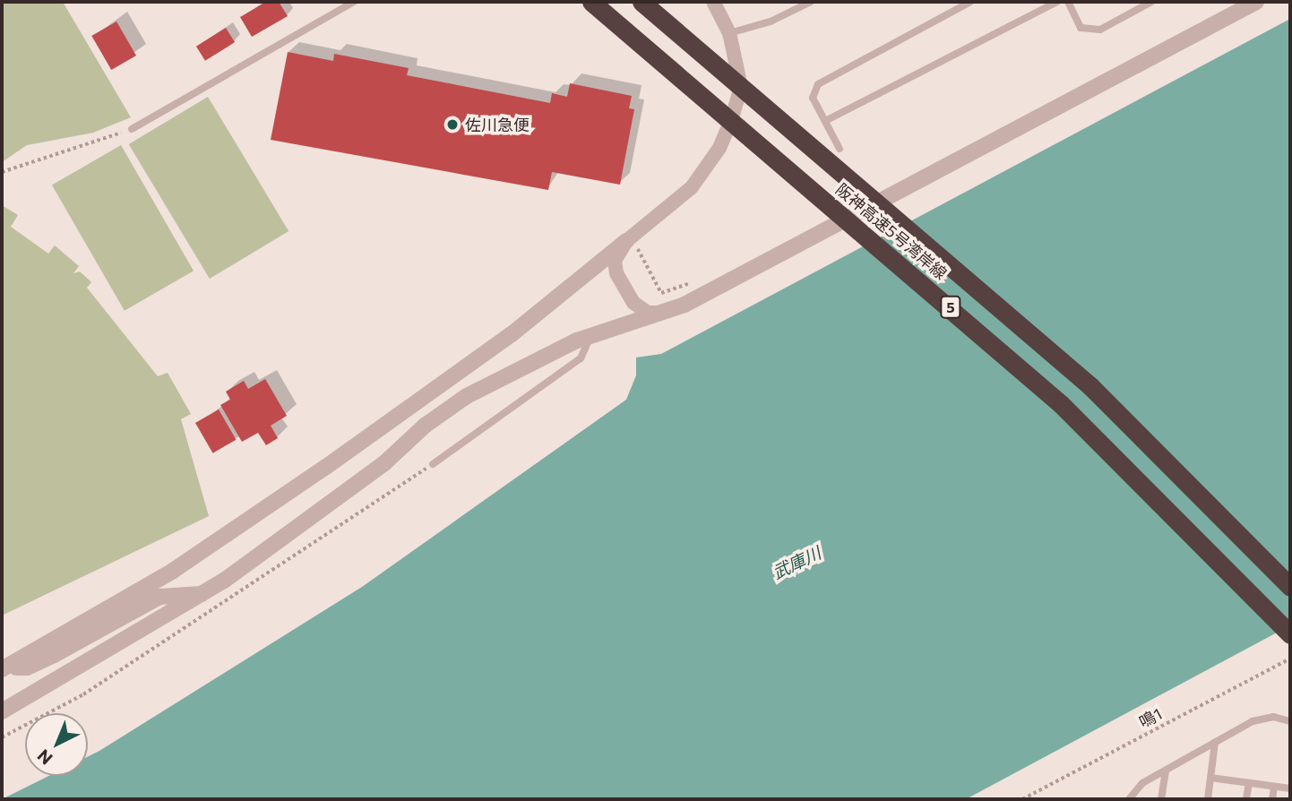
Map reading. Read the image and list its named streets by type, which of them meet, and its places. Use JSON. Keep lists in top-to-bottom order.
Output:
{
  "streets": {
    "highway": ["阪神高速5号湾岸線", "5"],
    "path": ["鳴1"]
  },
  "water": ["武庫川"],
  "places": ["佐川急便"],
  "north": "bottom left"
}
